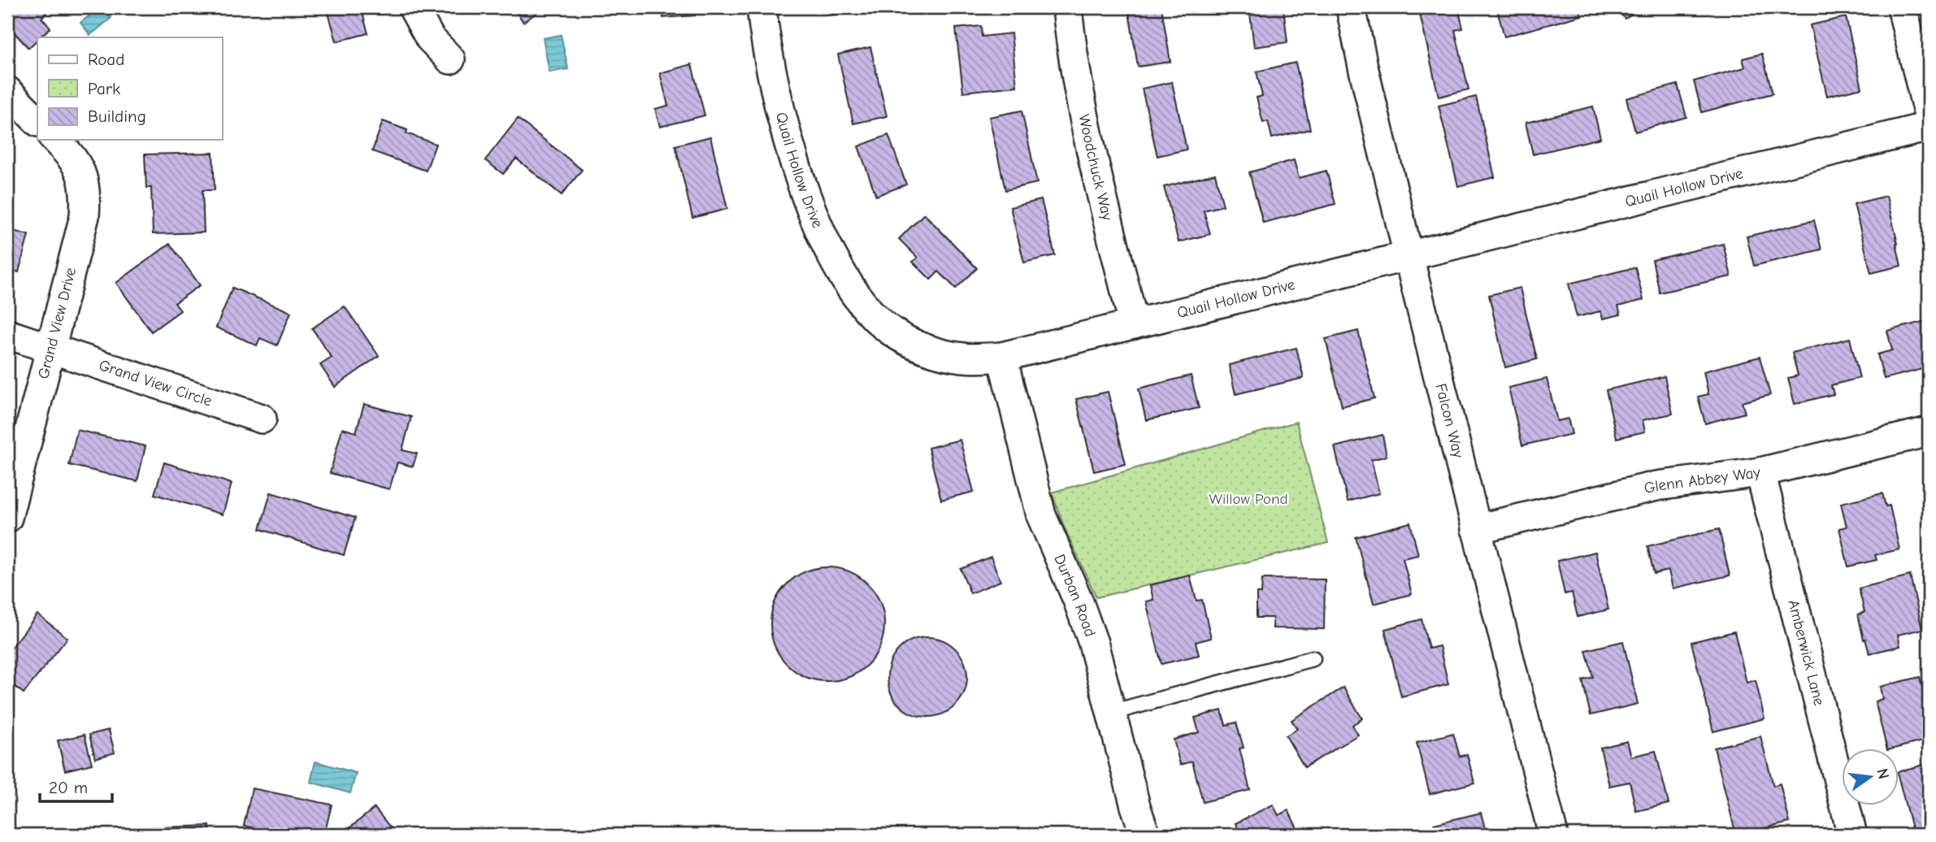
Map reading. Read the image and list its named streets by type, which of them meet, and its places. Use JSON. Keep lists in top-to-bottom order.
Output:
{
  "streets": {
    "street": [
      "Woodchuck Way",
      "Quail Hollow Drive",
      "Grand View Drive",
      "Grand View Circle",
      "Falcon Way",
      "Glenn Abbey Way",
      "Durban Road",
      "Amberwick Lane"
    ]
  },
  "crossings": [
    ["Woodchuck Way", "Quail Hollow Drive"],
    ["Quail Hollow Drive", "Falcon Way"],
    ["Quail Hollow Drive", "Durban Road"],
    ["Grand View Drive", "Grand View Circle"],
    ["Falcon Way", "Glenn Abbey Way"],
    ["Glenn Abbey Way", "Amberwick Lane"]
  ],
  "parks": ["Willow Pond"],
  "legend": ["Road", "Park", "Building"],
  "scale_bar": "20 m",
  "north": "right"
}
